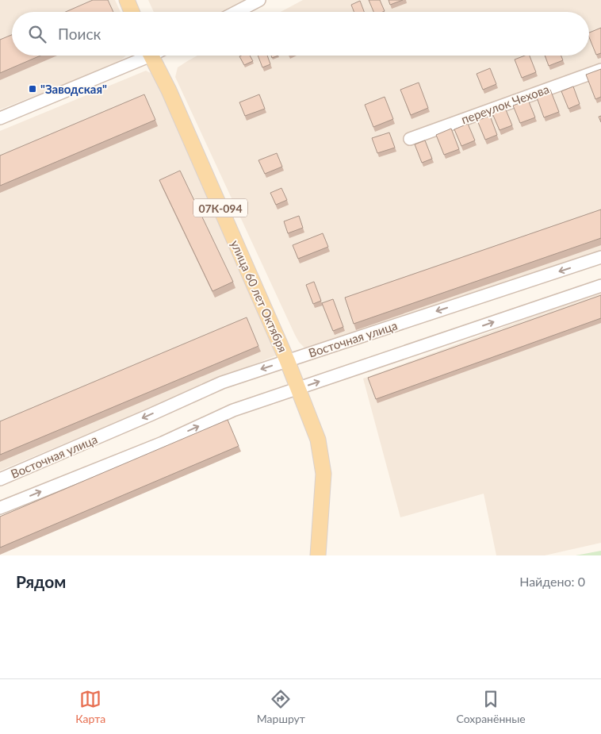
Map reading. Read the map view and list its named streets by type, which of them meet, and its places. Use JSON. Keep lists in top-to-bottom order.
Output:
{
  "streets": {
    "main road": ["07К-094", "улица 60 лет Октября"],
    "street": ["переулок Чехова", "Восточная улица"]
  },
  "crossings": [
    ["улица 60 лет Октября", "Восточная улица"]
  ],
  "places": {
    "transit": ["\"Заводская\""]
  },
  "page": {
    "search": "Поиск",
    "heading": ["Рядом", "Найдено: 0"],
    "nav": ["Карта", "Маршрут", "Сохранённые"]
  }
}
